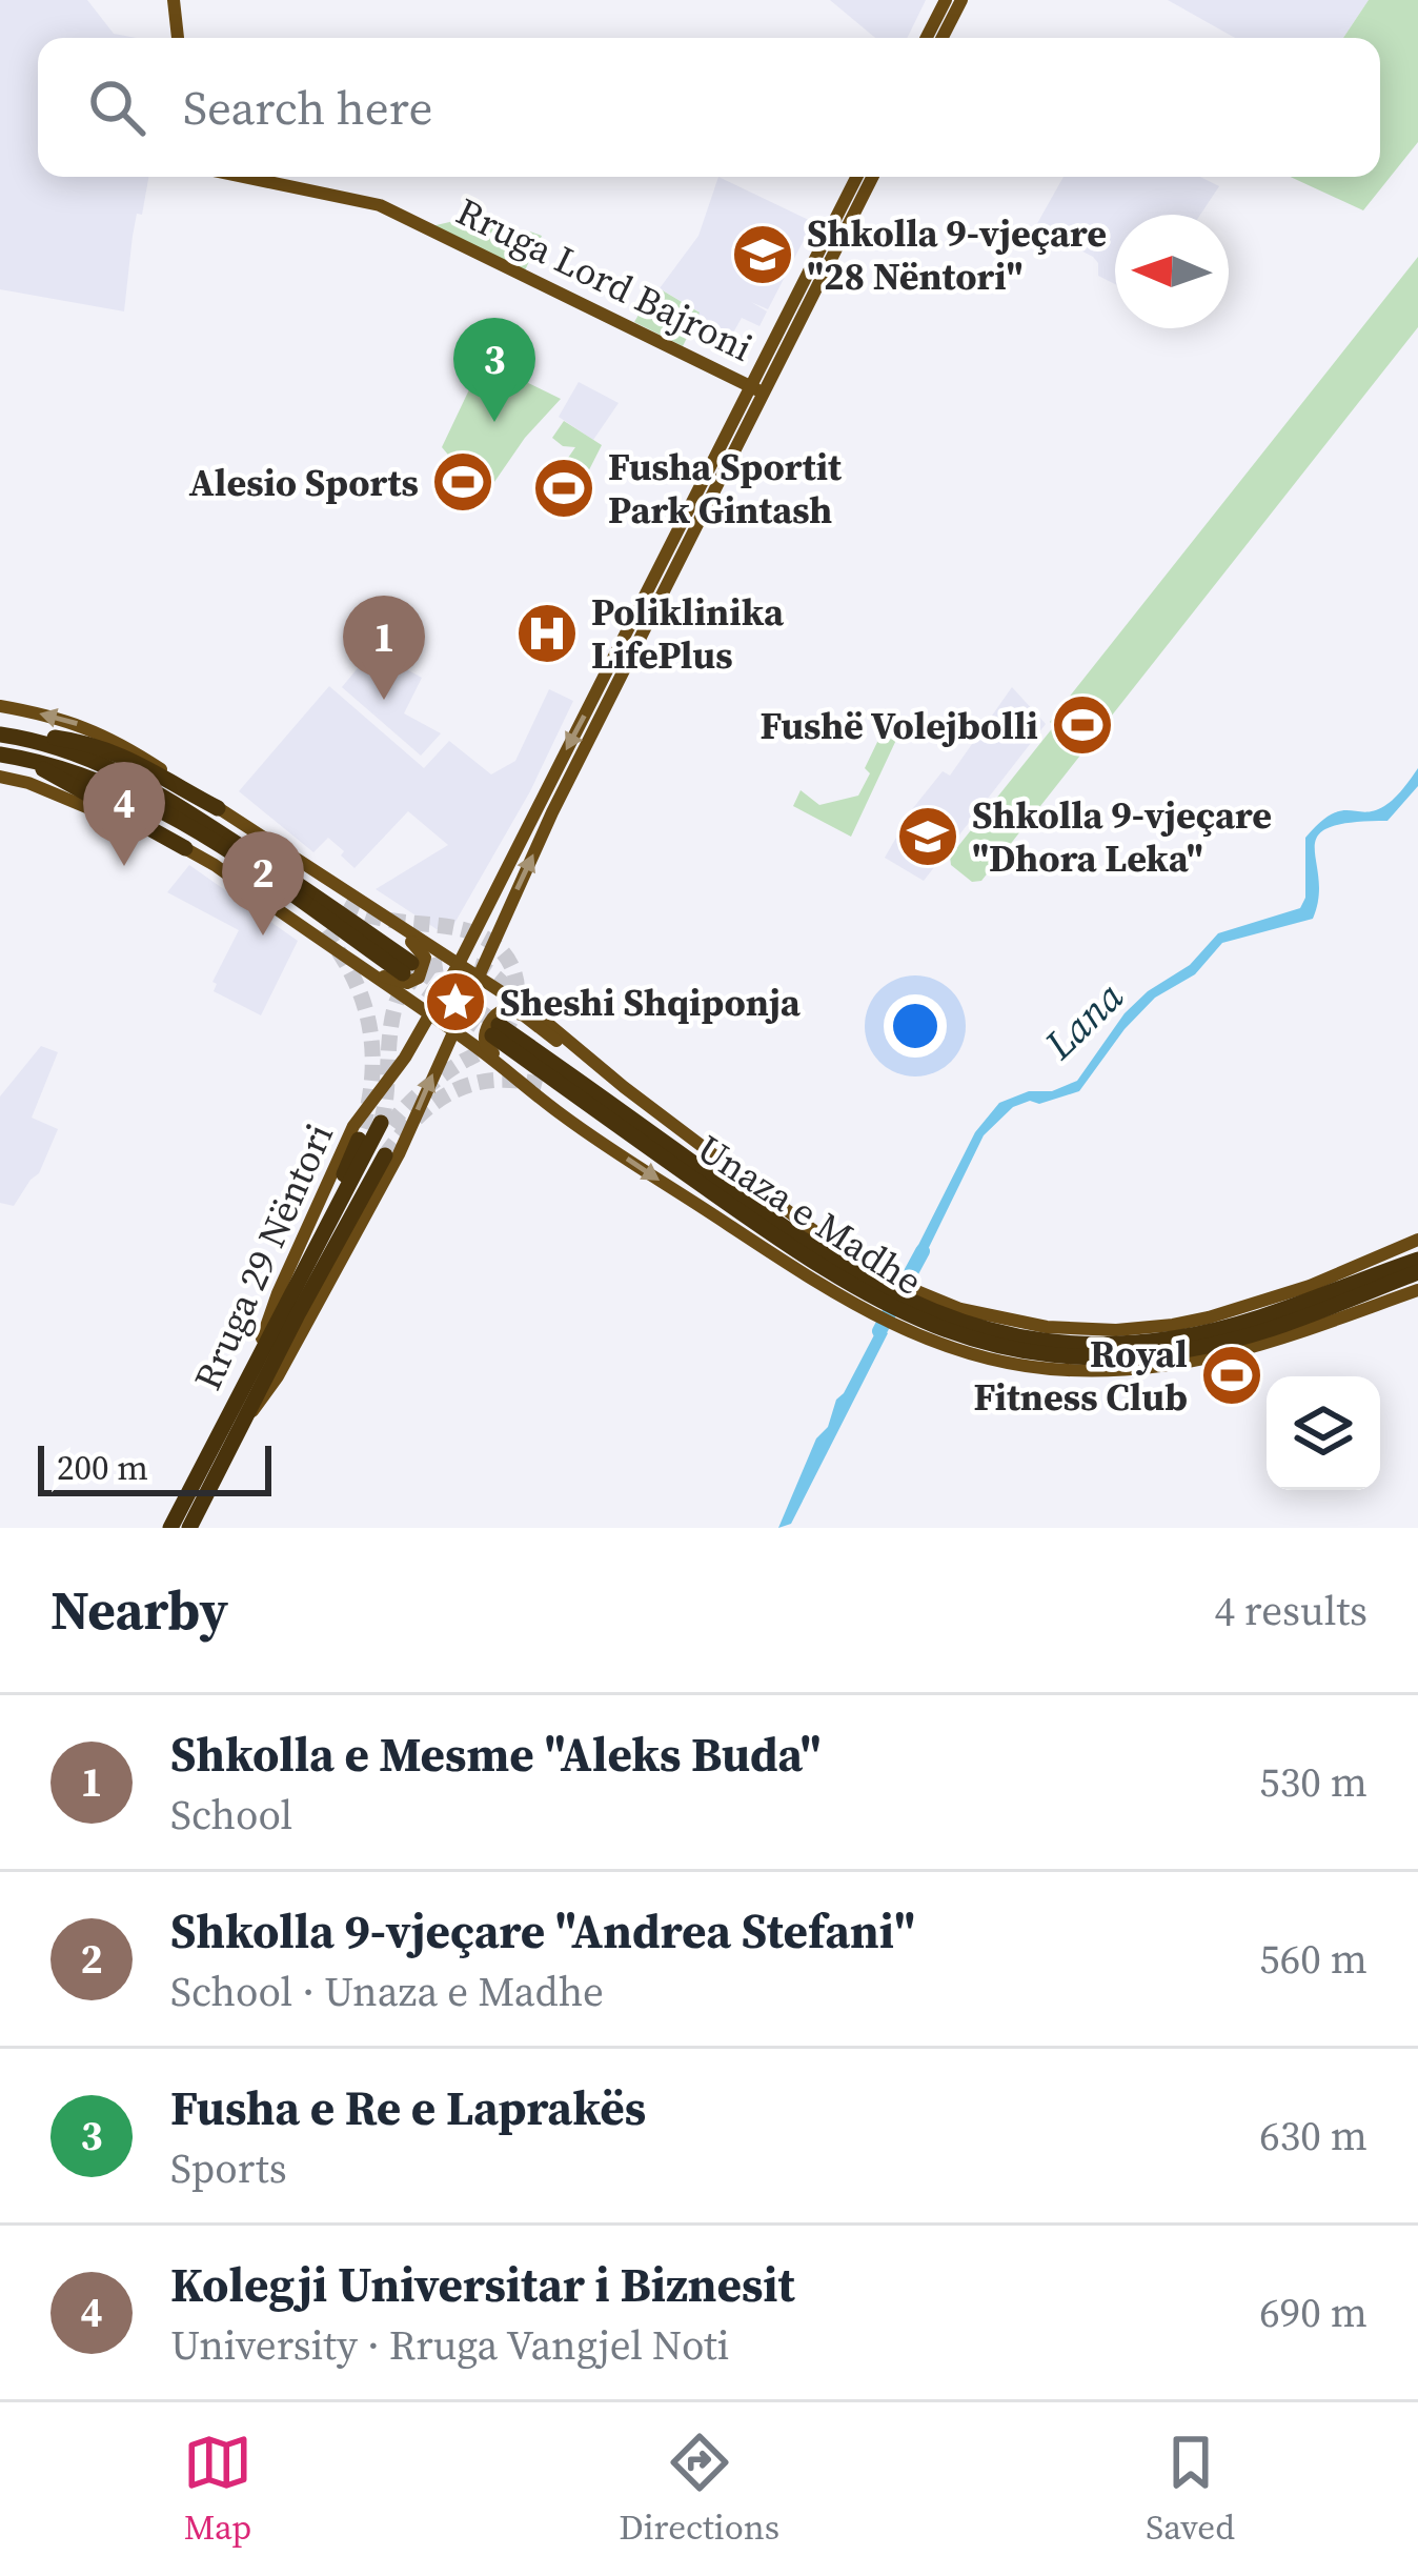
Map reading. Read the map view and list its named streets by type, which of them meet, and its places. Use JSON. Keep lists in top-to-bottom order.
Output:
{
  "streets": {
    "highway": ["Unaza e Madhe", "Rruga 29 Nëntori"],
    "main road": ["Rruga Lord Bajroni"]
  },
  "crossings": [
    ["Rruga Lord Bajroni", "Rruga 29 Nëntori"]
  ],
  "water": ["Lana"],
  "places": {
    "school or university": ["Shkolla 9-vjeçare \"28 Nëntori\"", "Shkolla 9-vjeçare \"Dhora Leka\""],
    "sports": [
      "Alesio Sports",
      "Fusha Sportit Park Gintash",
      "Fushë Volejbolli",
      "Royal Fitness Club"
    ],
    "hospital": ["Poliklinika LifePlus"],
    "place": ["Sheshi Shqiponja"]
  },
  "scale_bar": "200 m",
  "north": "left",
  "page": {
    "search": "Search here",
    "pins": [
      "3",
      "1",
      "4",
      "2"
    ],
    "scale": "200 m",
    "heading": ["Nearby", "4 results"],
    "list": [
      {
        "mark": "1",
        "name": "Shkolla e Mesme \"Aleks Buda\"",
        "note": "School",
        "value": "530 m"
      },
      {
        "mark": "2",
        "name": "Shkolla 9-vjeçare \"Andrea Stefani\"",
        "note": "School · Unaza e Madhe",
        "value": "560 m"
      },
      {
        "mark": "3",
        "name": "Fusha e Re e Laprakës",
        "note": "Sports",
        "value": "630 m"
      },
      {
        "mark": "4",
        "name": "Kolegji Universitar i Biznesit",
        "note": "University · Rruga Vangjel Noti",
        "value": "690 m"
      }
    ],
    "nav": ["Map", "Directions", "Saved"]
  }
}
